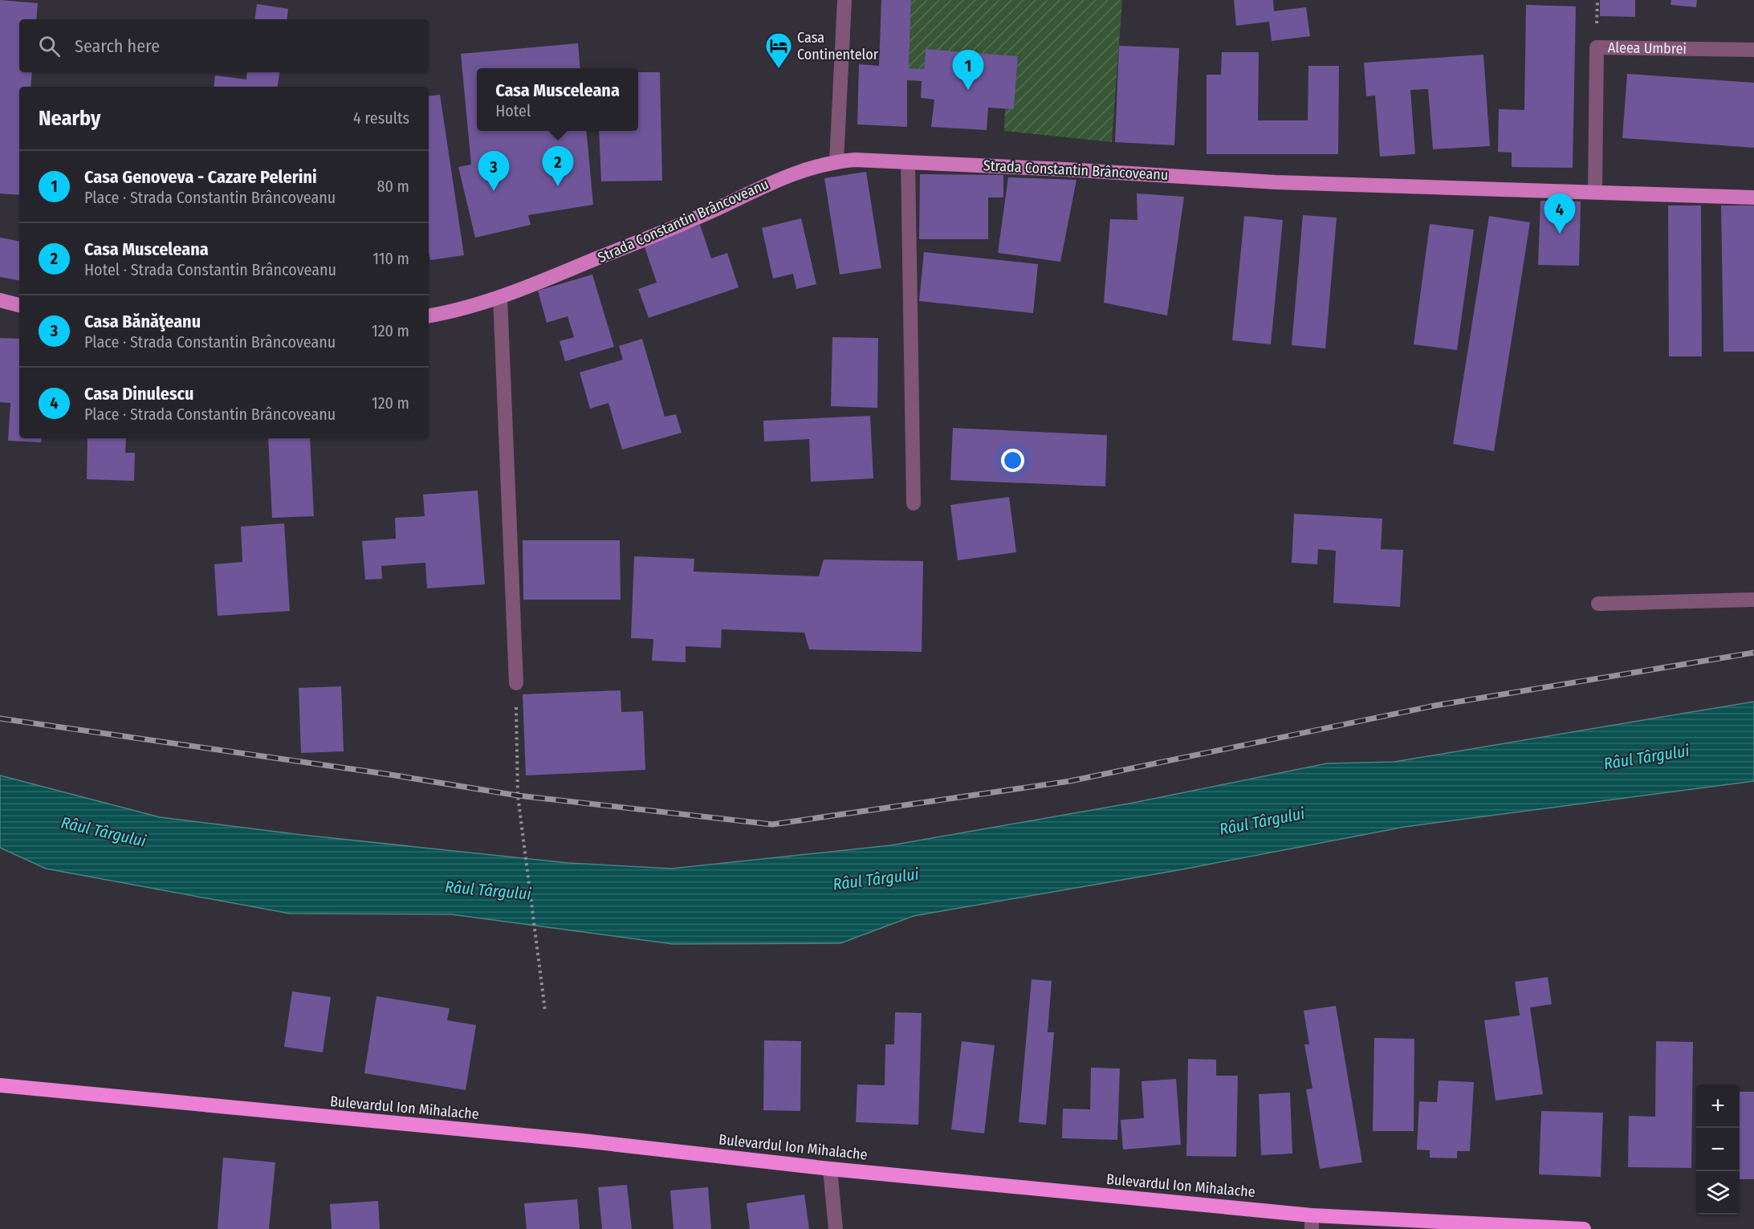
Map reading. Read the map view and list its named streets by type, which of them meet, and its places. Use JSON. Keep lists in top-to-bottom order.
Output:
{
  "streets": {
    "highway": ["Bulevardul Ion Mihalache"],
    "main road": ["Strada Constantin Brâncoveanu"],
    "street": ["Aleea Umbrei"]
  },
  "crossings": [
    ["Aleea Umbrei", "Strada Constantin Brâncoveanu"]
  ],
  "water": ["Râul Târgului"],
  "places": {
    "hotel": ["Casa Continentelor"]
  },
  "page": {
    "search": "Search here",
    "pins": [
      "1",
      "2",
      "3",
      "4"
    ],
    "popup": ["Casa Musceleana", "Hotel"],
    "heading": ["Nearby", "4 results"],
    "list": [
      {
        "mark": "1",
        "name": "Casa Genoveva - Cazare Pelerini",
        "note": "Place · Strada Constantin Brâncoveanu",
        "value": "80 m"
      },
      {
        "mark": "2",
        "name": "Casa Musceleana",
        "note": "Hotel · Strada Constantin Brâncoveanu",
        "value": "110 m"
      },
      {
        "mark": "3",
        "name": "Casa Bănăţeanu",
        "note": "Place · Strada Constantin Brâncoveanu",
        "value": "120 m"
      },
      {
        "mark": "4",
        "name": "Casa Dinulescu",
        "note": "Place · Strada Constantin Brâncoveanu",
        "value": "120 m"
      }
    ],
    "map_buttons": ["+", "−"]
  }
}
